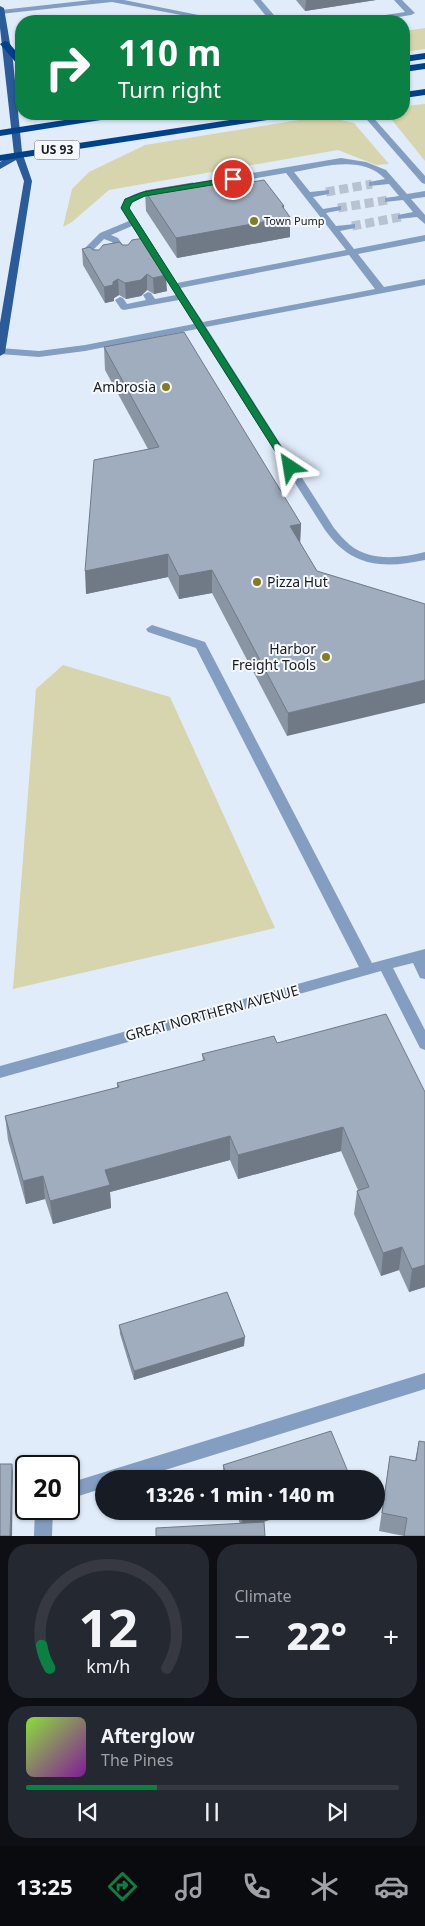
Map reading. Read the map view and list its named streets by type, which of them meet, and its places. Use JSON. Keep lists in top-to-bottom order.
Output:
{
  "streets": {
    "highway": ["US 93"],
    "street": ["GREAT NORTHERN AVENUE"]
  },
  "places": [
    "Town Pump",
    "Ambrosia",
    "Pizza Hut",
    "Harbor Freight Tools"
  ],
  "page": {
    "turn": ["110 m", "Turn right"],
    "limit": "20",
    "trip": "13:26 · 1 min · 140 m",
    "tile": "Climate",
    "heat": ["−", "22°", "+"],
    "song": ["Afterglow", "The Pines"],
    "tabs": "13:25",
    "gauge": ["12", "km/h"]
  }
}
